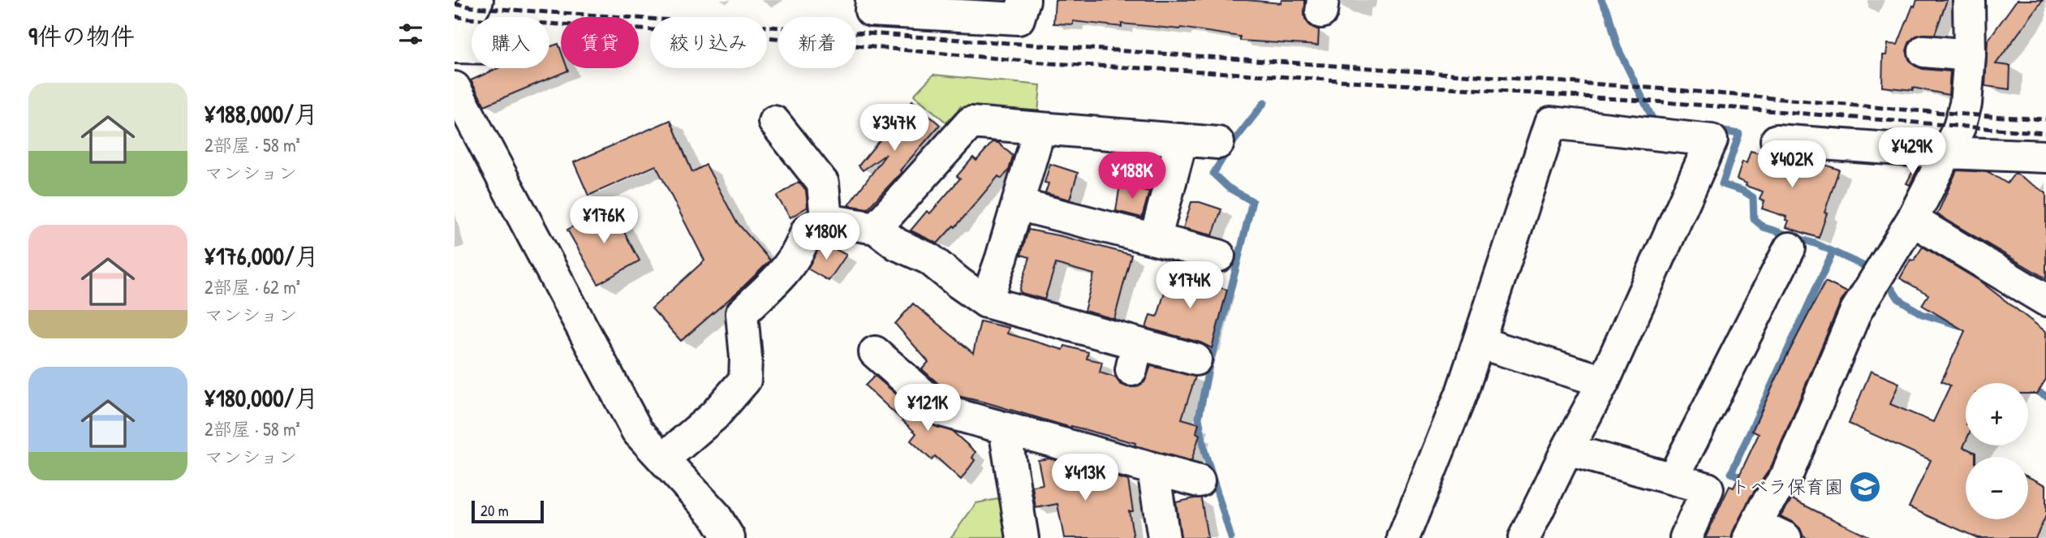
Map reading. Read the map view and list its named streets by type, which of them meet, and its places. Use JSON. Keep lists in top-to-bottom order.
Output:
{
  "places": {
    "school or university": ["トベラ保育園"]
  },
  "scale_bar": "20 m",
  "page": {
    "heading": "9件の物件",
    "chip": [
      "購入",
      "賃貸",
      "絞り込み",
      "新着"
    ],
    "list": [
      {
        "name": "¥188,000/月",
        "note": "2部屋 · 58 m² · マンション"
      },
      {
        "name": "¥176,000/月",
        "note": "2部屋 · 62 m² · マンション"
      },
      {
        "name": "¥180,000/月",
        "note": "2部屋 · 58 m² · マンション"
      }
    ],
    "price": [
      "¥347K",
      "¥429K",
      "¥402K",
      "¥188K",
      "¥176K",
      "¥180K",
      "¥174K",
      "¥121K",
      "¥413K"
    ],
    "map_buttons": ["+", "−"],
    "scale": "20 m"
  }
}
